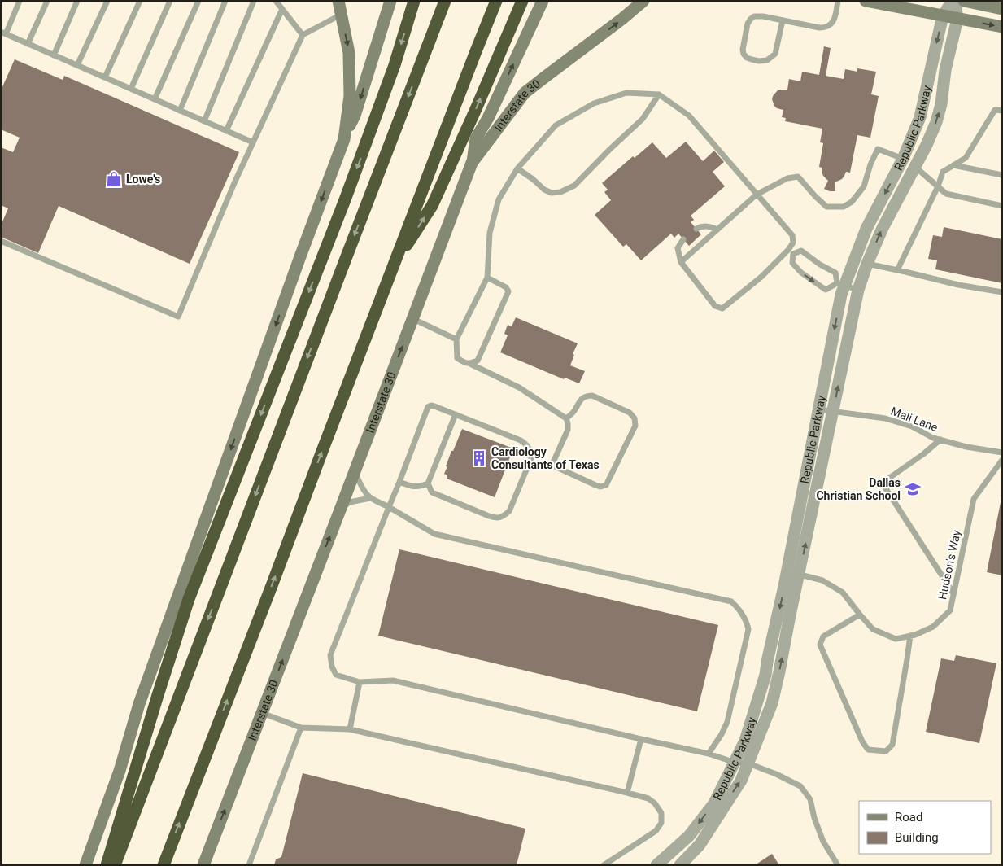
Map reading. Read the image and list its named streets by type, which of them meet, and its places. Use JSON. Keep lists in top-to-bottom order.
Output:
{
  "streets": {
    "main road": ["Interstate 30"],
    "street": ["Republic Parkway"],
    "lane": ["Mali Lane", "Hudson's Way"]
  },
  "crossings": [
    ["Republic Parkway", "Mali Lane"],
    ["Republic Parkway", "Hudson's Way"]
  ],
  "one_way": ["Interstate 30"],
  "places": {
    "shop": ["Lowe's"],
    "building": ["Cardiology Consultants of Texas"],
    "school or university": ["Dallas Christian School"]
  },
  "legend": ["Road", "Building"]
}
